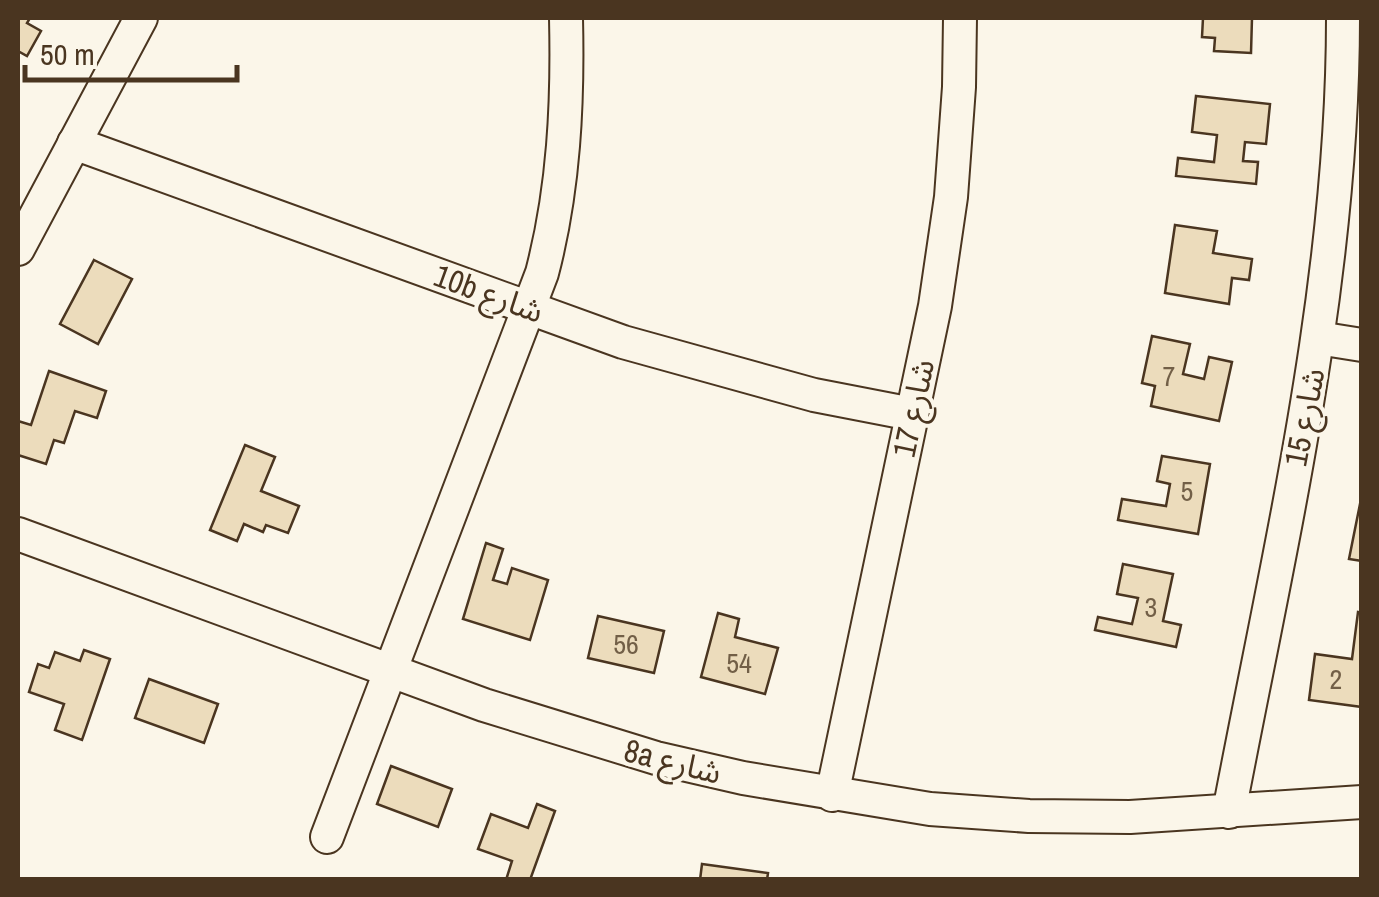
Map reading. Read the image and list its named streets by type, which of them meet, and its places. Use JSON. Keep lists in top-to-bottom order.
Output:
{
  "streets": {
    "street": [
      "10b شارع",
      "شارع 17",
      "شارع 15",
      "8a شارع"
    ]
  },
  "crossings": [
    ["10b شارع", "شارع 17"],
    ["شارع 17", "8a شارع"],
    ["شارع 15", "8a شارع"]
  ],
  "house_numbers": [
    "7",
    "5",
    "3",
    "56",
    "54",
    "2"
  ],
  "scale_bar": "50 m"
}
